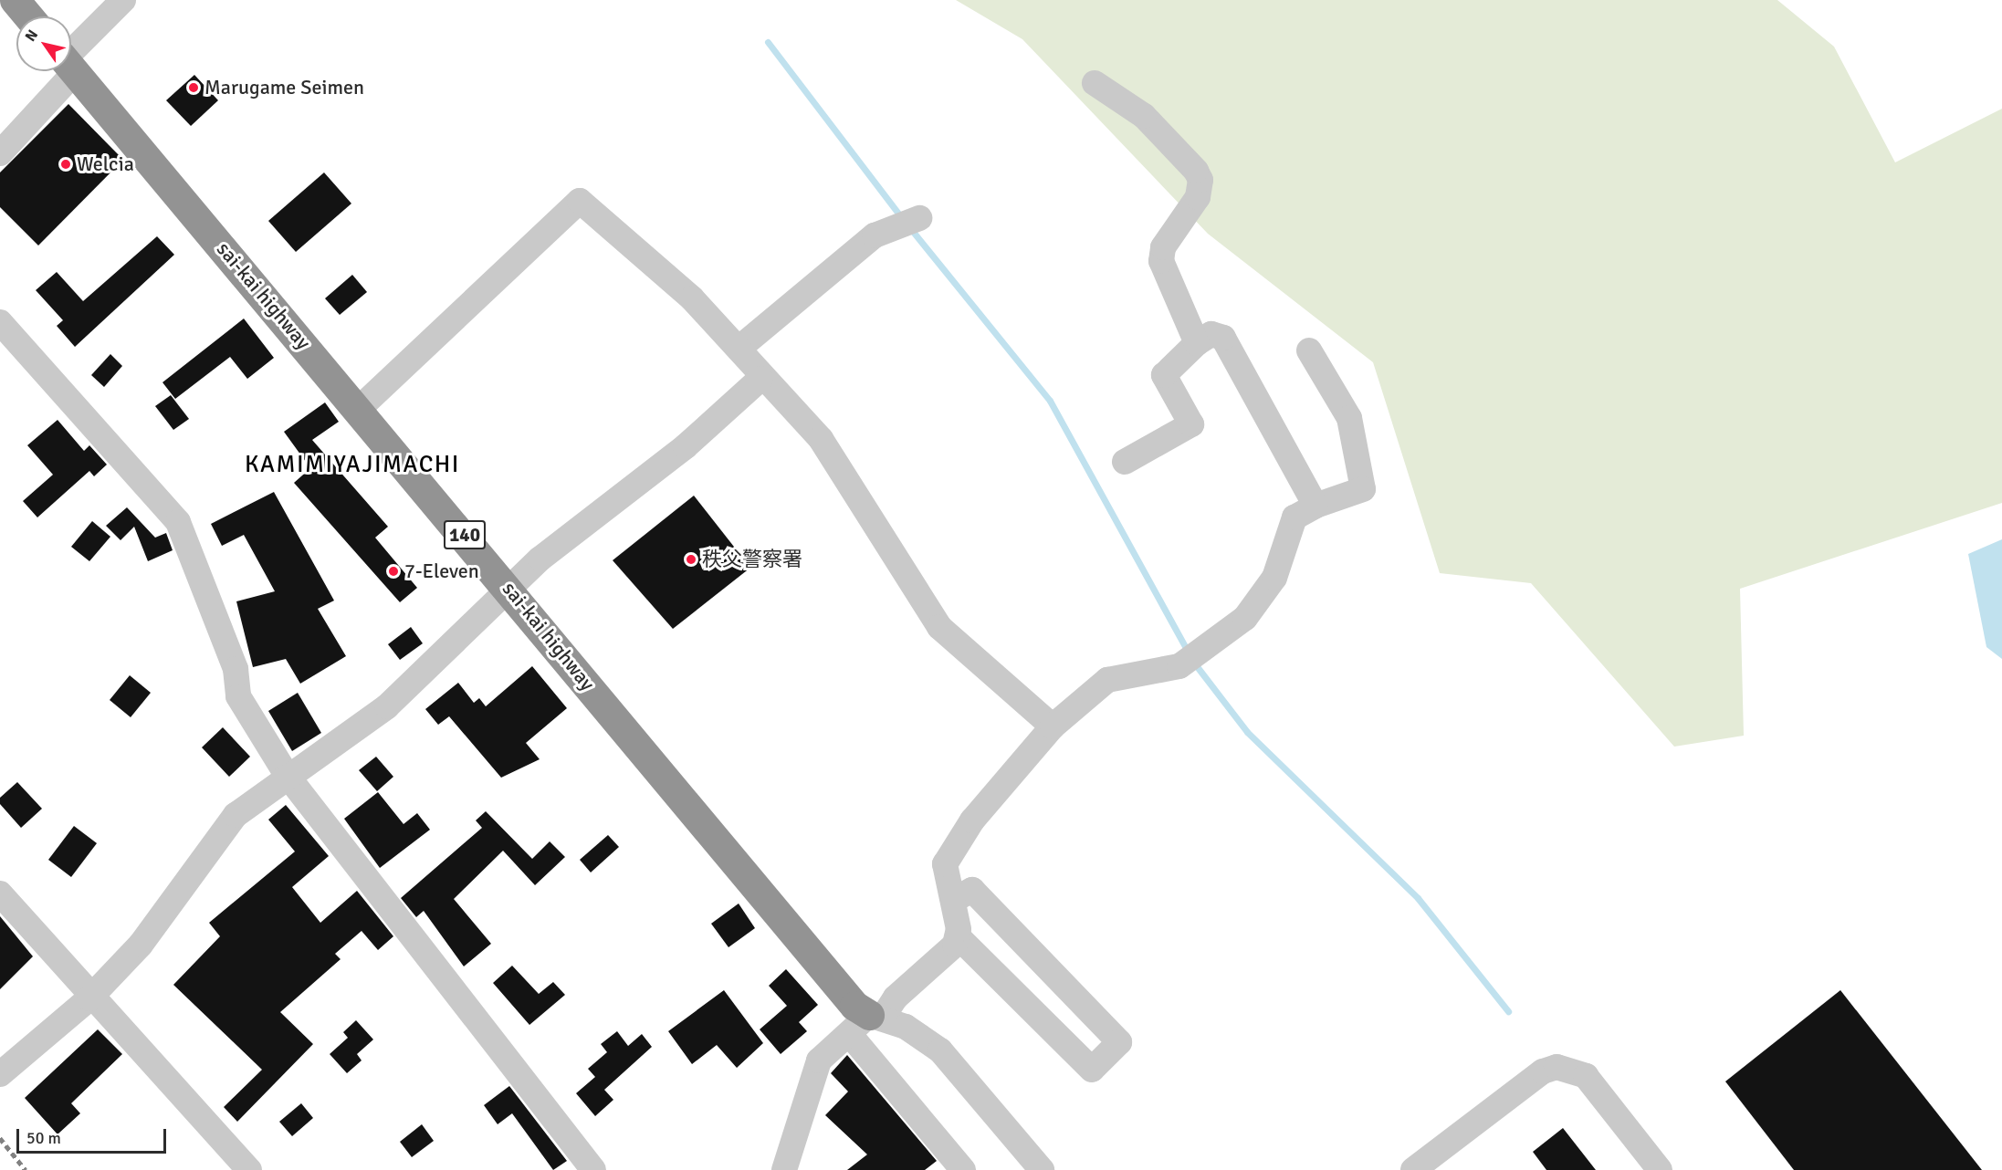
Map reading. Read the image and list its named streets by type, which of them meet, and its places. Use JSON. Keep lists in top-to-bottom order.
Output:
{
  "streets": {
    "highway": ["sai-kai highway", "140"]
  },
  "districts": ["KAMIMIYAJIMACHI"],
  "places": [
    "Marugame Seimen",
    "Welcia",
    "秩父警察署",
    "7-Eleven"
  ],
  "scale_bar": "50 m",
  "north": "top left"
}
